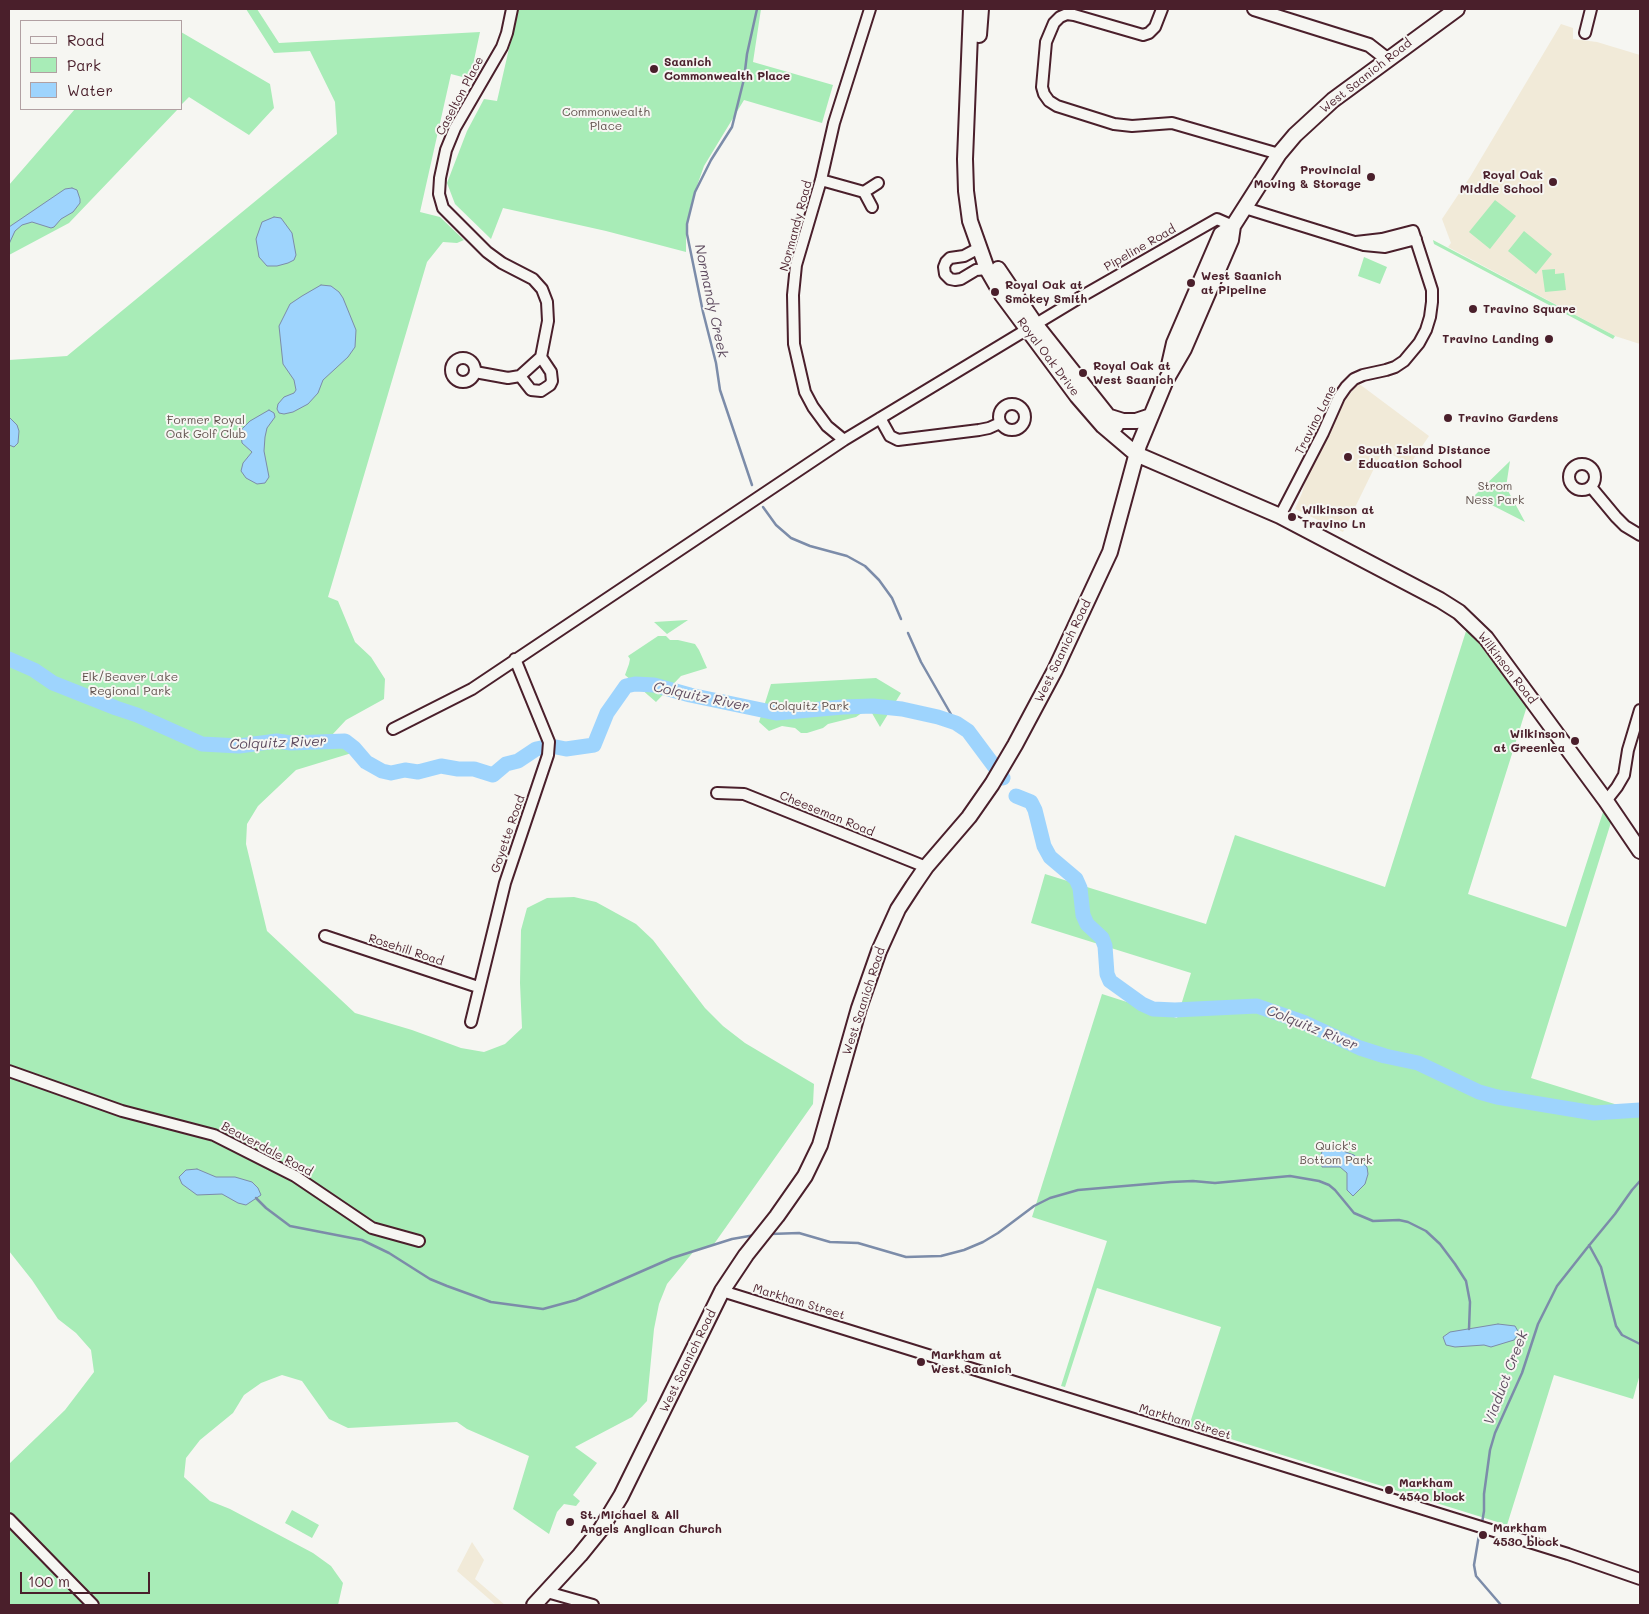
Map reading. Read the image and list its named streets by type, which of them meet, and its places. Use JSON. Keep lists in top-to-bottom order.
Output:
{
  "streets": {
    "main road": ["West Saanich Road", "Royal Oak Drive", "Wilkinson Road"],
    "street": [
      "Caselton Place",
      "Normandy Road",
      "Pipeline Road",
      "Travino Lane",
      "Cheeseman Road",
      "Goyette Road",
      "Rosehill Road",
      "Beaverdale Road",
      "Markham Street"
    ]
  },
  "crossings": [
    ["West Saanich Road", "Pipeline Road"],
    ["West Saanich Road", "Royal Oak Drive"],
    ["West Saanich Road", "Travino Lane"],
    ["West Saanich Road", "Wilkinson Road"],
    ["West Saanich Road", "Cheeseman Road"],
    ["West Saanich Road", "Markham Street"],
    ["Pipeline Road", "Royal Oak Drive"],
    ["Royal Oak Drive", "Wilkinson Road"],
    ["Travino Lane", "Wilkinson Road"],
    ["Goyette Road", "Rosehill Road"]
  ],
  "water": ["Normandy Creek", "Colquitz River", "Viaduct Creek"],
  "parks": [
    "Commonwealth Place",
    "Former Royal Oak Golf Club",
    "Strom Ness Park",
    "Elk/Beaver Lake Regional Park",
    "Colquitz Park",
    "Quick's Bottom Park"
  ],
  "places": [
    "Saanich Commonwealth Place",
    "Provincial Moving & Storage",
    "Royal Oak Middle School",
    "West Saanich at Pipeline",
    "Royal Oak at Smokey Smith",
    "Travino Square",
    "Travino Landing",
    "Royal Oak at West Saanich",
    "Travino Gardens",
    "South Island Distance Education School",
    "Wilkinson at Travino Ln",
    "Wilkinson at Greenlea",
    "Markham at West Saanich",
    "Markham 4540 block",
    "St. Michael & All Angels Anglican Church",
    "Markham 4530 block"
  ],
  "legend": ["Road", "Park", "Water"],
  "scale_bar": "100 m"
}
